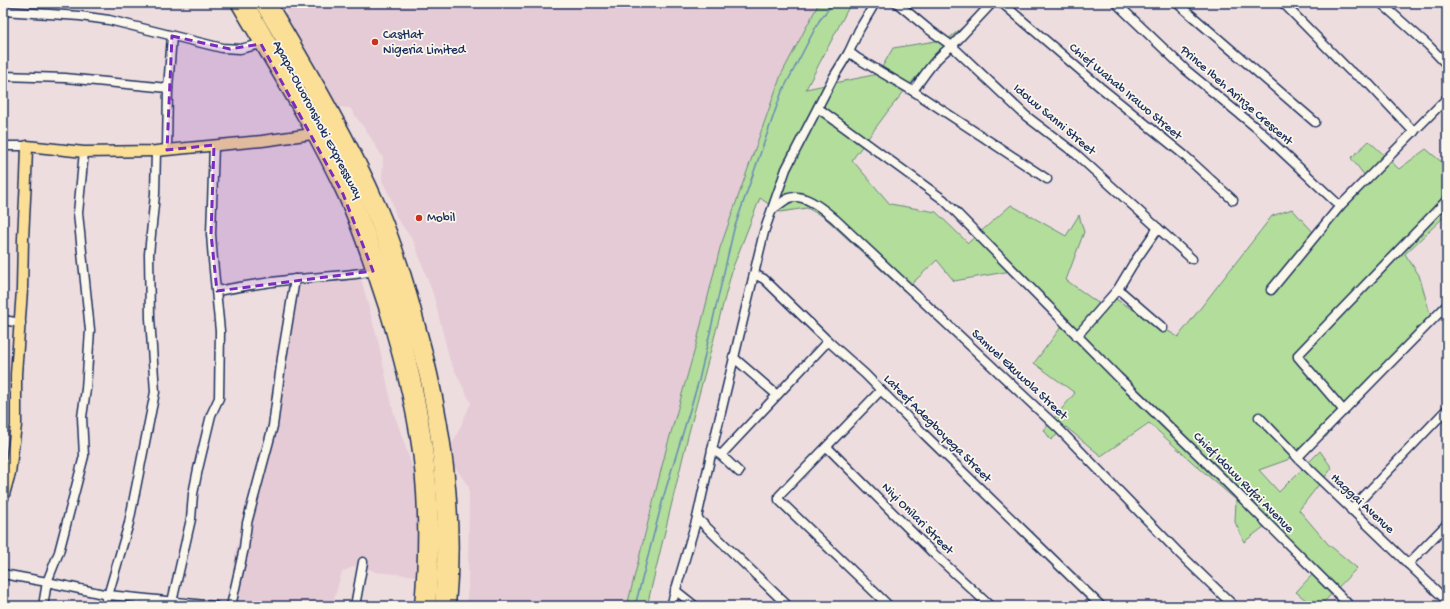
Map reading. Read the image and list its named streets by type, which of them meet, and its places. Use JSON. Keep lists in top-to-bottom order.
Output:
{
  "streets": {
    "highway": ["Apapa-Oworonshoki Expressway"],
    "street": [
      "Chief Wahab Irawo Street",
      "Prince Ibeh Arinze Crescent",
      "Idowu Sanni Street",
      "Samuel Ekuwola Street",
      "Lateef Adegboyega Street",
      "Chief Idowu Rufai Avenue",
      "Haggai Avenue",
      "Niyi Onilari Street"
    ]
  },
  "places": ["Castlat Nigeria Limited", "Mobil"]
}
